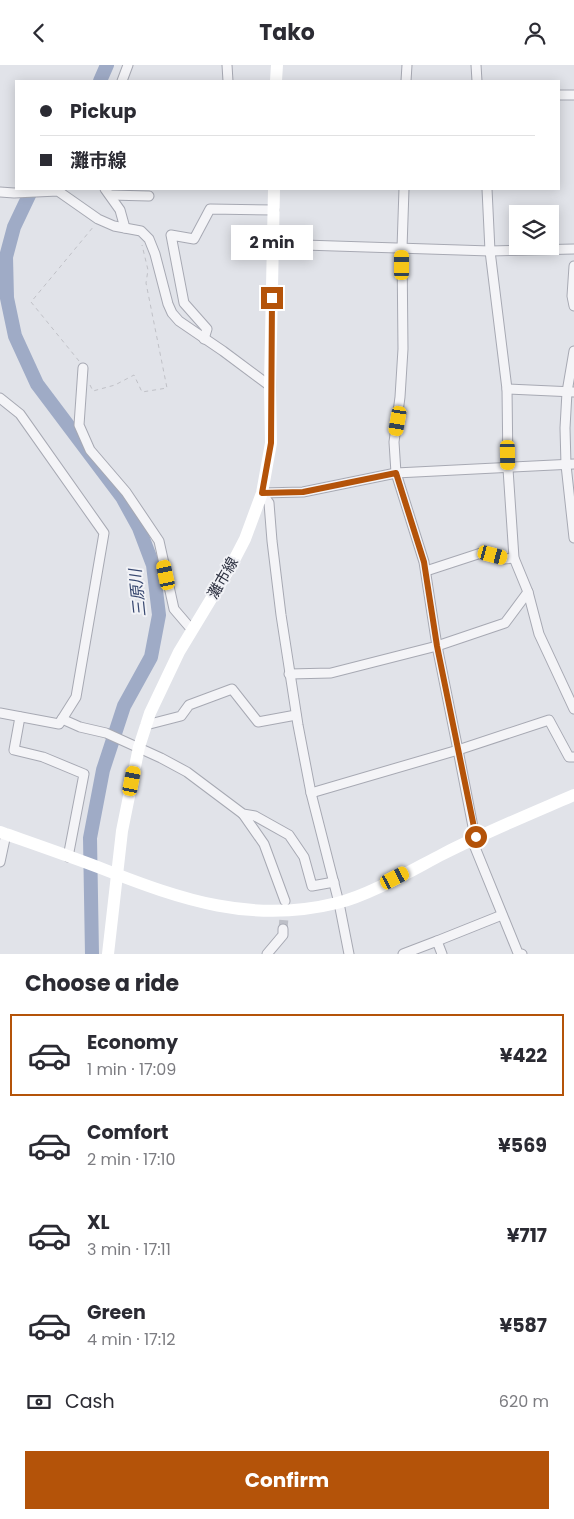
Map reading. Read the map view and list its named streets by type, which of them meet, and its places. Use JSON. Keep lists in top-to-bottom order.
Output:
{
  "streets": {
    "main road": ["灘市線"]
  },
  "water": ["三原川"],
  "page": {
    "header": "Tako",
    "banner": ["Pickup", "灘市線"],
    "bubble": "2 min",
    "heading": "Choose a ride",
    "list": [
      {
        "name": "Economy",
        "note": "1 min · 17:09",
        "value": "¥422"
      },
      {
        "name": "Comfort",
        "note": "2 min · 17:10",
        "value": "¥569"
      },
      {
        "name": "XL",
        "note": "3 min · 17:11",
        "value": "¥717"
      },
      {
        "name": "Green",
        "note": "4 min · 17:12",
        "value": "¥587"
      }
    ],
    "pay": ["Cash", "620 m"],
    "buttons": "Confirm"
  }
}
